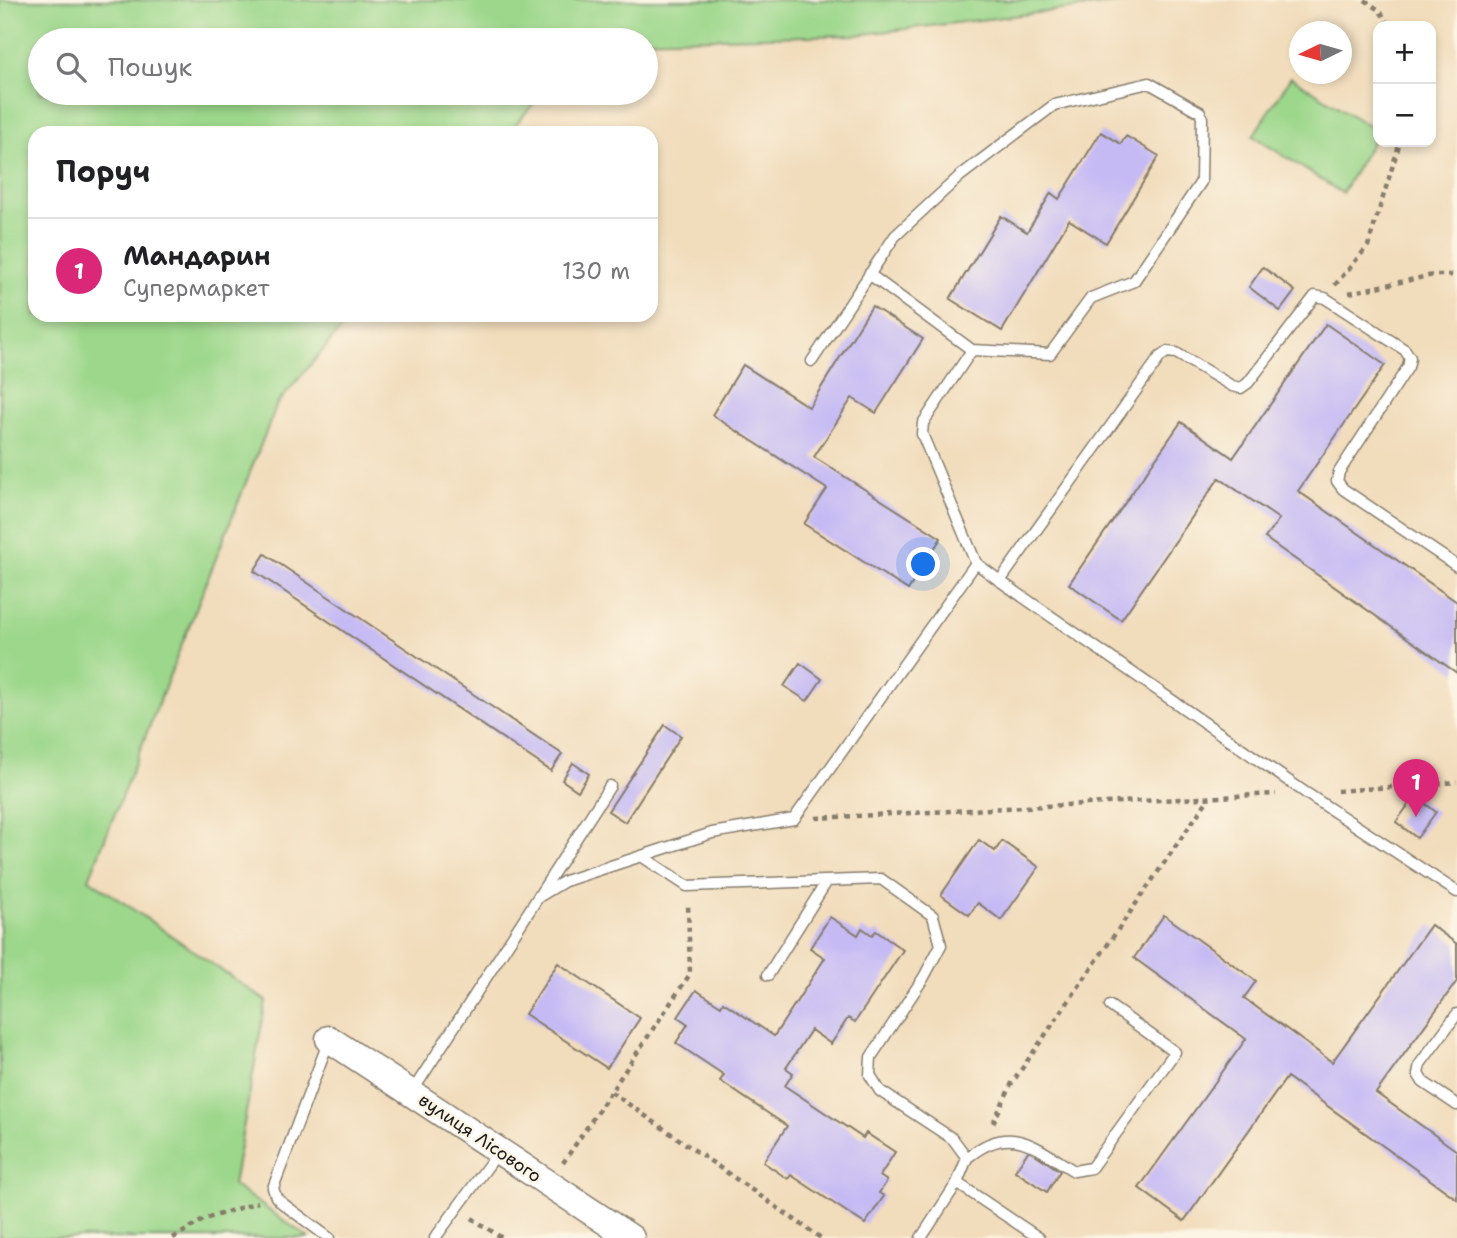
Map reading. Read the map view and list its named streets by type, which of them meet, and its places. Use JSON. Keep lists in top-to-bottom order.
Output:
{
  "streets": {
    "street": ["вулиця Лісового"]
  },
  "north": "left",
  "page": {
    "map_buttons": ["+", "−"],
    "search": "Пошук",
    "heading": "Поруч",
    "list": [
      {
        "mark": "1",
        "name": "Мандарин",
        "note": "Супермаркет",
        "value": "130 m"
      }
    ],
    "pins": "1"
  }
}
